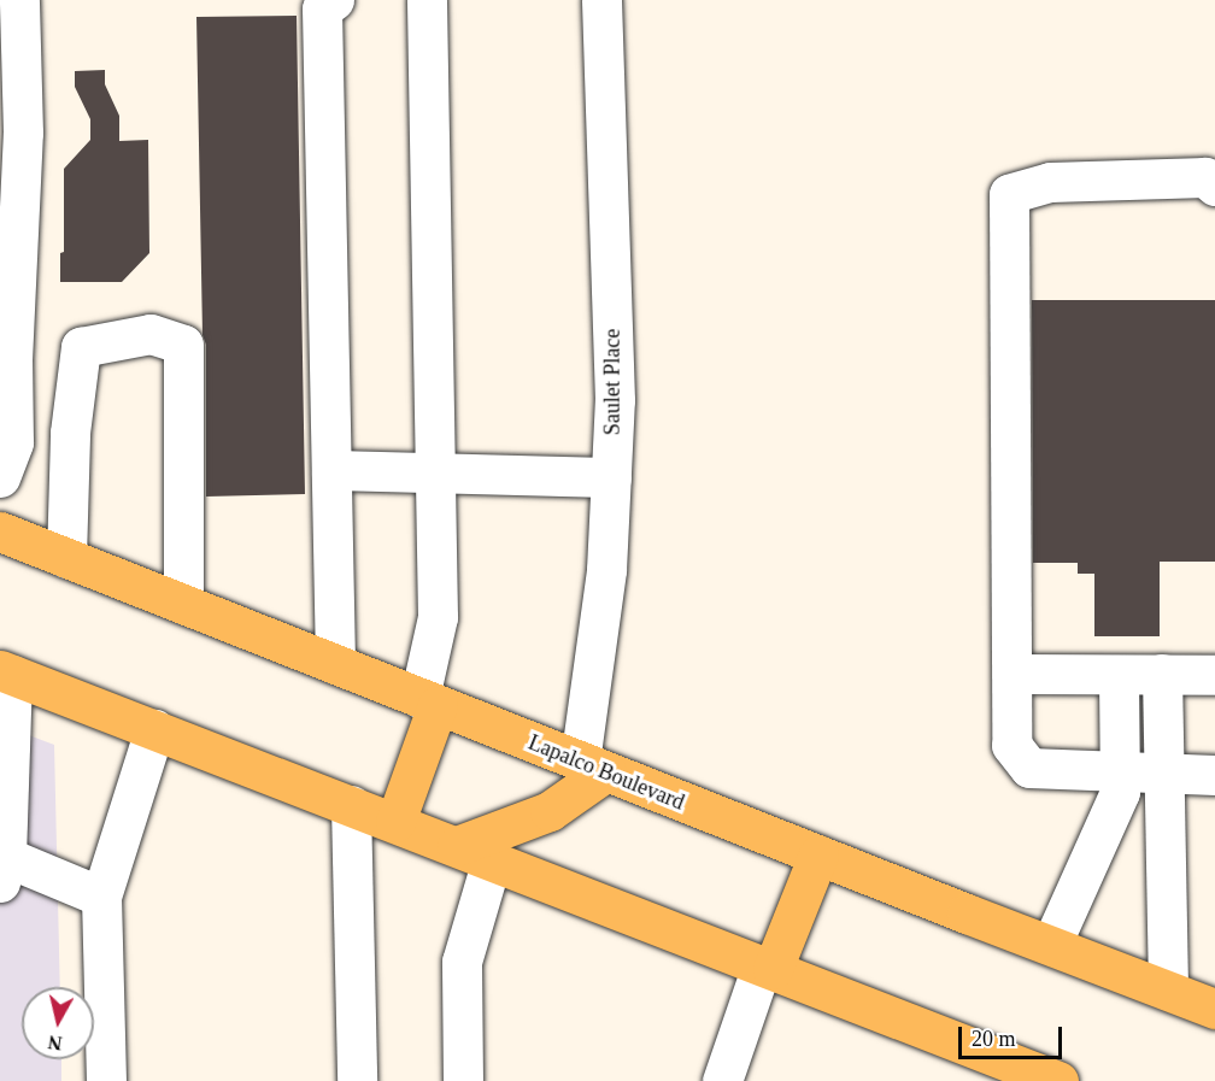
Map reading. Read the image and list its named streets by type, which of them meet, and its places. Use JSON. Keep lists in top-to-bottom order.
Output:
{
  "streets": {
    "main road": ["Lapalco Boulevard"],
    "street": ["Saulet Place"]
  },
  "crossings": [
    ["Saulet Place", "Lapalco Boulevard"]
  ],
  "scale_bar": "20 m",
  "north": "bottom"
}
